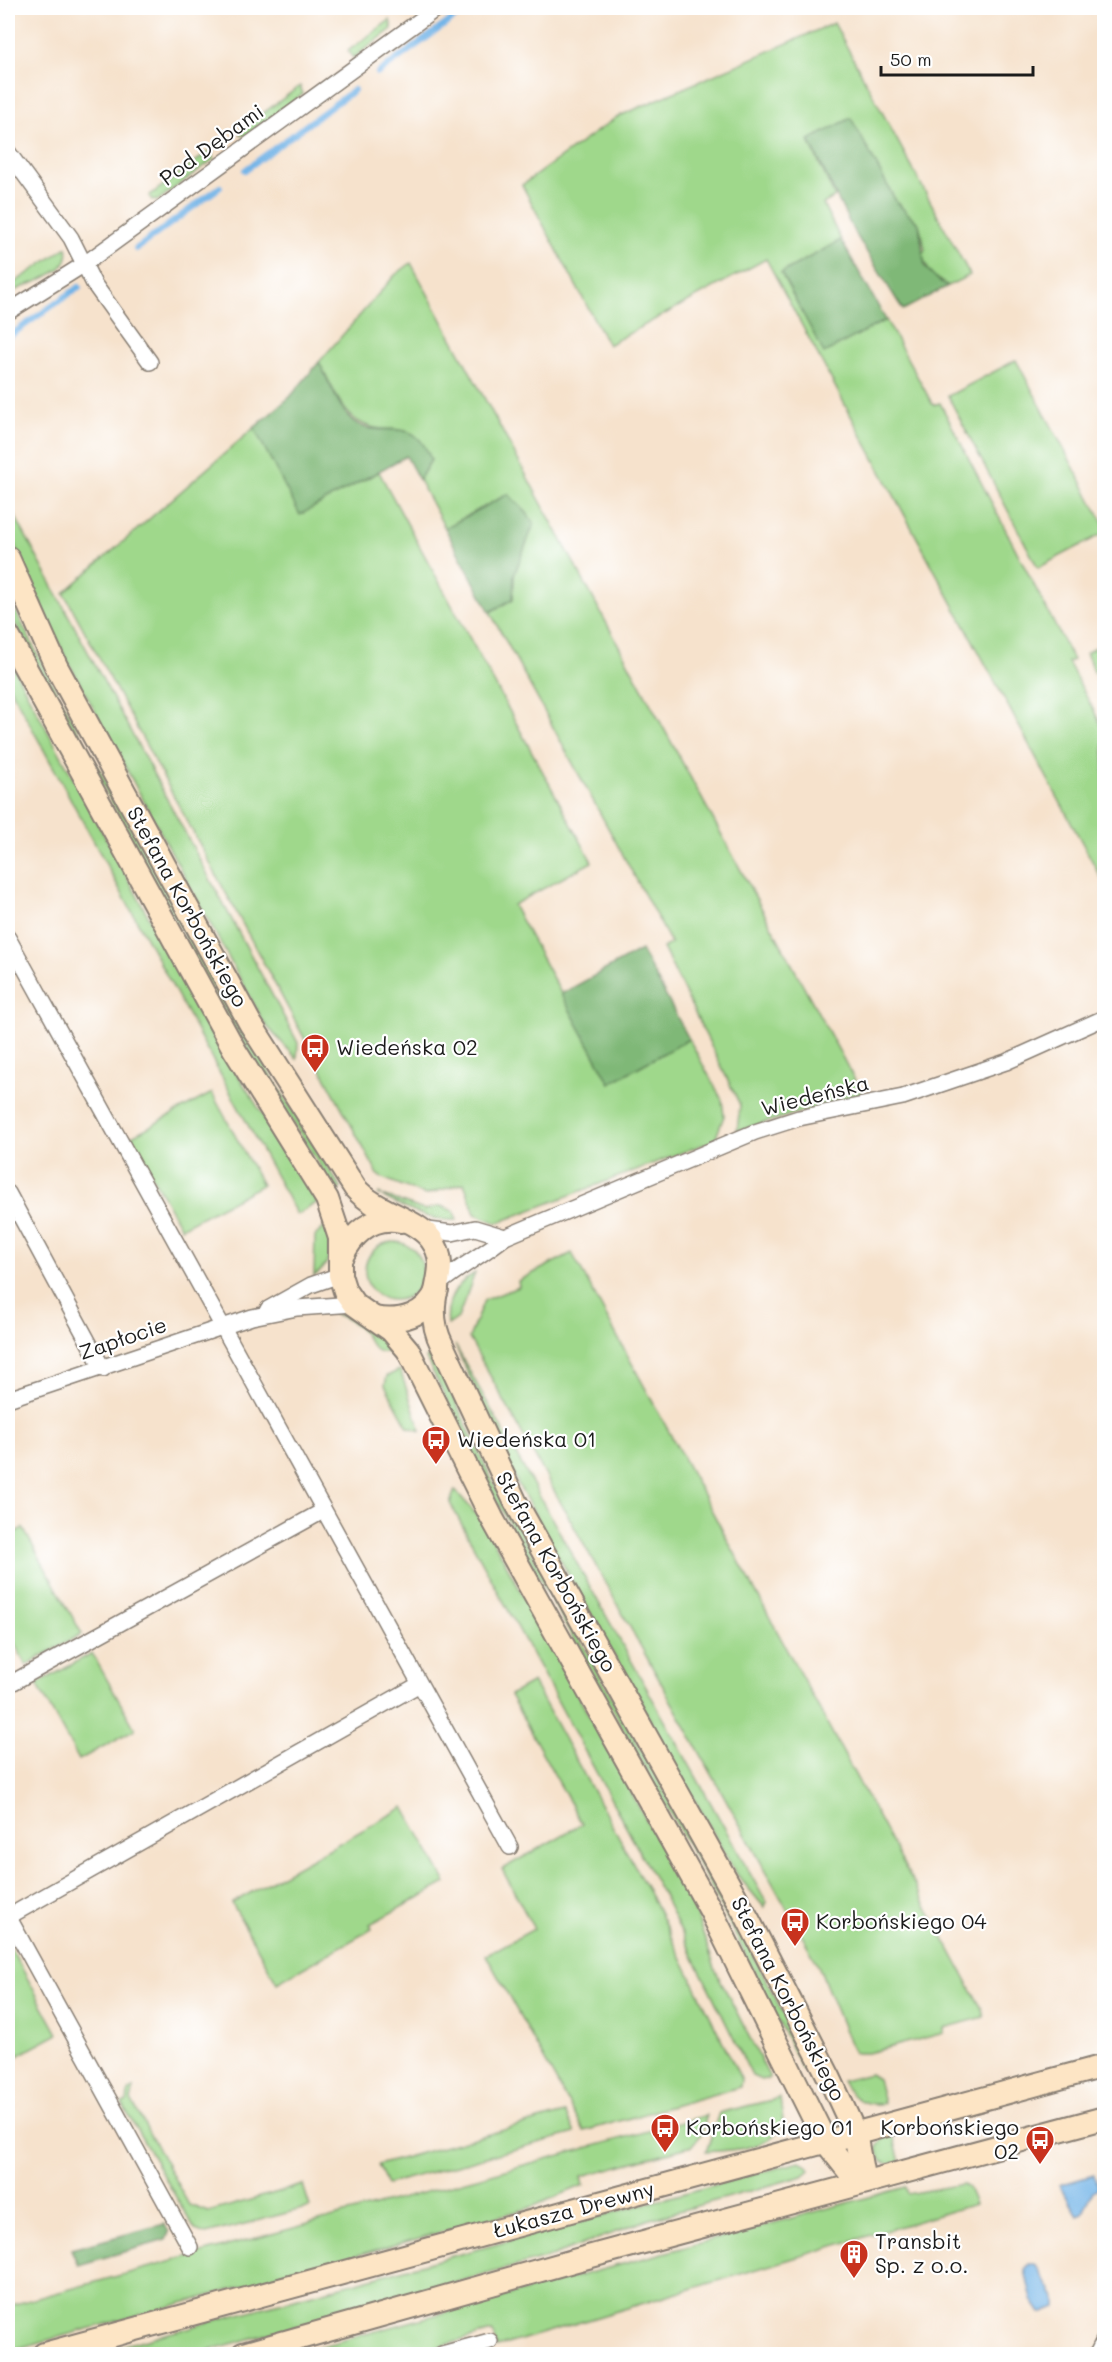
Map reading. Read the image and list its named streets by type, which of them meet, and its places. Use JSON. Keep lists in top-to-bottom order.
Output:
{
  "streets": {
    "street": [
      "Pod Dębami",
      "Stefana Korbońskiego",
      "Wiedeńska",
      "Zapłocie",
      "Łukasza Drewny"
    ]
  },
  "crossings": [
    ["Stefana Korbońskiego", "Wiedeńska"],
    ["Stefana Korbońskiego", "Zapłocie"],
    ["Stefana Korbońskiego", "Łukasza Drewny"],
    ["Wiedeńska", "Zapłocie"]
  ],
  "places": {
    "bus stop": [
      "Wiedeńska 02",
      "Wiedeńska 01",
      "Korbońskiego 04",
      "Korbońskiego 01",
      "Korbońskiego 02"
    ],
    "building": ["Transbit Sp. z o.o."]
  },
  "scale_bar": "50 m"
}
